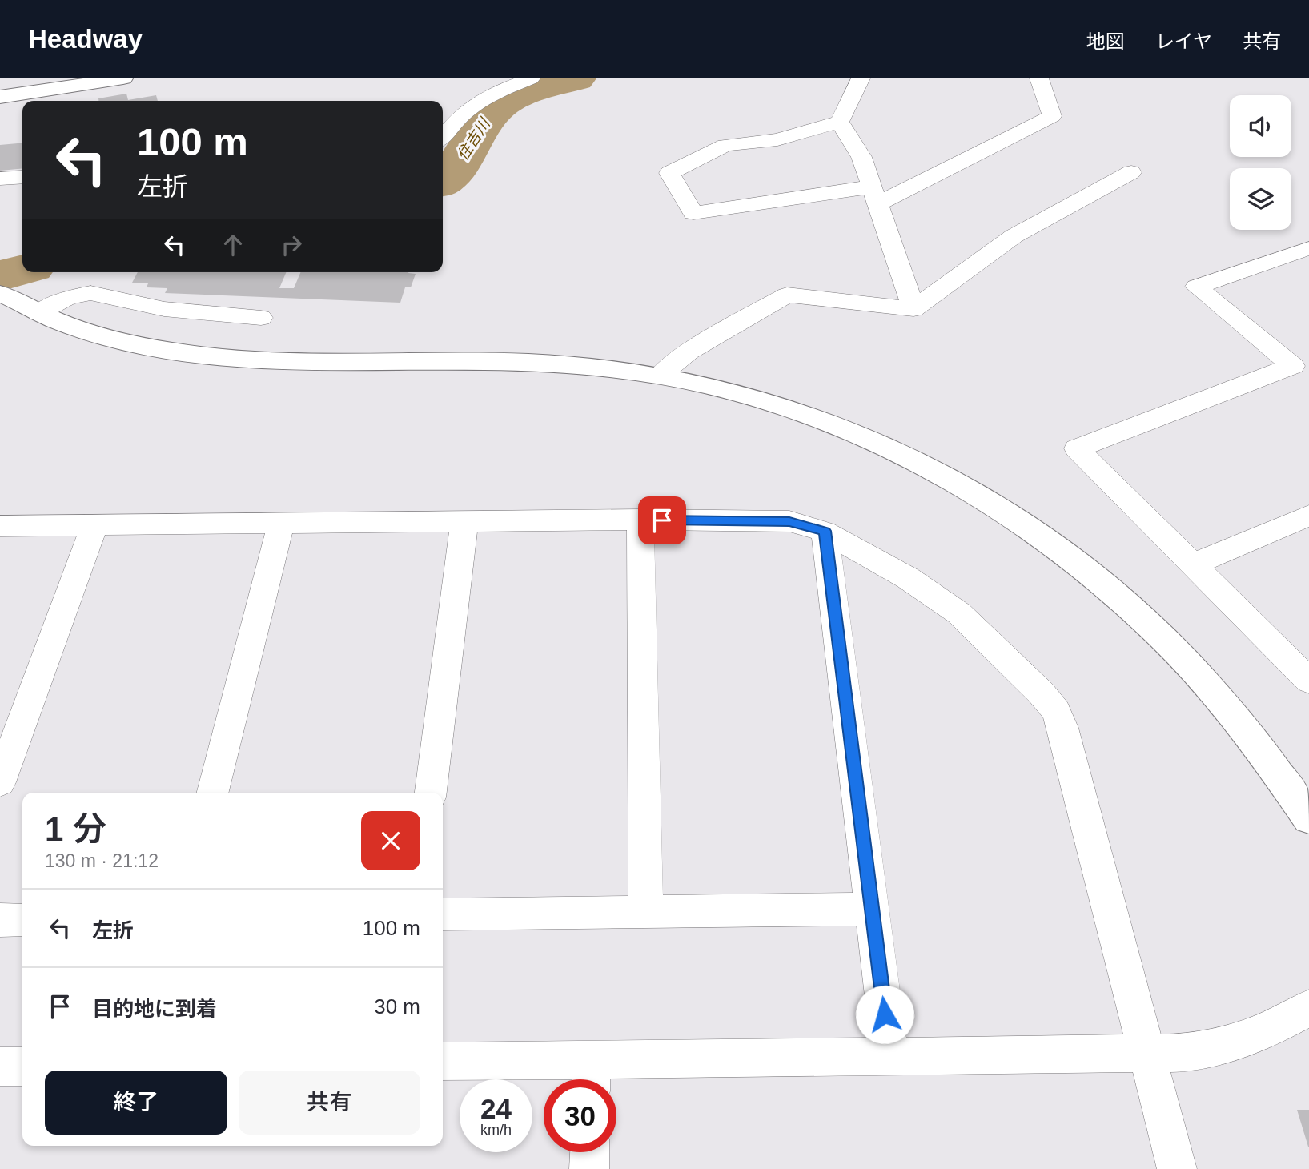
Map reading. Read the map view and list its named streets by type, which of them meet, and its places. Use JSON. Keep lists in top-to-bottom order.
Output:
{
  "water": ["住吉川"],
  "page": {
    "header": "Headway",
    "nav": ["地図", "レイヤ", "共有"],
    "turn": ["100 m", "左折"],
    "heading": ["1 分", "130 m · 21:12"],
    "list": [
      {
        "name": "左折",
        "value": "100 m"
      },
      {
        "name": "目的地に到着",
        "value": "30 m"
      }
    ],
    "buttons": ["終了", "共有"],
    "speed": "24 km/h",
    "limit": "30"
  }
}
